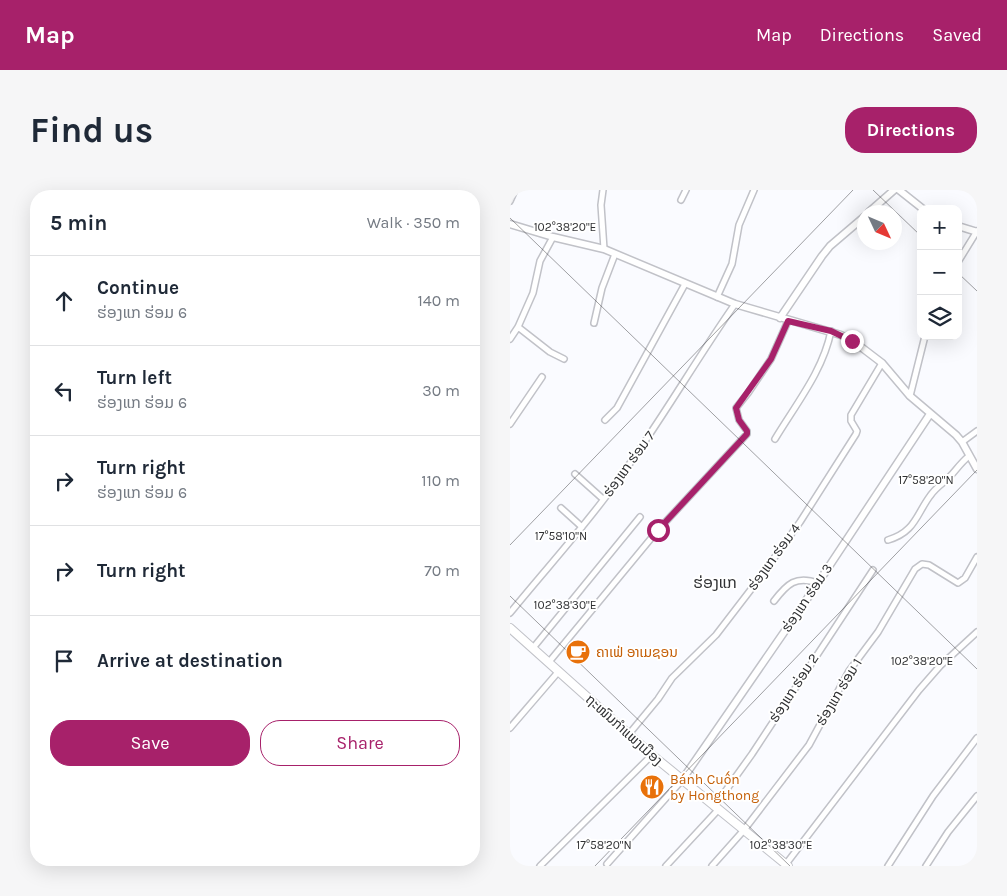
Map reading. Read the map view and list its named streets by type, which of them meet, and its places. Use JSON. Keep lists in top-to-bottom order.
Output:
{
  "streets": {
    "main road": ["ຖະໜົນກຳແພງເມືອງ"],
    "street": [
      "ຮ່ອງແກ ຮ່ອມ 7",
      "ຮ່ອງແກ ຮ່ອມ 4",
      "ຮ່ອງແກ ຮ່ອມ 3",
      "ຮ່ອງແກ ຮ່ອມ 2",
      "ຮ່ອງແກ ຮ່ອມ 1"
    ]
  },
  "crossings": [
    ["ຮ່ອງແກ ຮ່ອມ 4", "ຖະໜົນກຳແພງເມືອງ"],
    ["ຮ່ອງແກ ຮ່ອມ 3", "ຖະໜົນກຳແພງເມືອງ"],
    ["ຮ່ອງແກ ຮ່ອມ 2", "ຖະໜົນກຳແພງເມືອງ"],
    ["ຮ່ອງແກ ຮ່ອມ 1", "ຖະໜົນກຳແພງເມືອງ"]
  ],
  "districts": ["ຮ່ອງແກ"],
  "places": {
    "cafe": ["ຄາເຟ່ ອາເມຊອນ"],
    "restaurant": ["Bánh Cuốn by Hongthong"]
  },
  "north": "bottom right",
  "page": {
    "header": "Map",
    "nav": ["Map", "Directions", "Saved"],
    "buttons": [
      "Directions",
      ["Save", "Share"]
    ],
    "title": "Find us",
    "heading": ["5 min", "Walk · 350 m"],
    "map_buttons": ["+", "−"],
    "list": [
      ["Continue", "ຮ່ອງແກ ຮ່ອມ 6", "140 m"],
      ["Turn left", "ຮ່ອງແກ ຮ່ອມ 6", "30 m"],
      ["Turn right", "ຮ່ອງແກ ຮ່ອມ 6", "110 m"],
      ["Turn right", "70 m"],
      "Arrive at destination"
    ]
  },
  "coordinates": [
    "102°38'20\"E",
    "17°58'20\"N",
    "17°58'10\"N",
    "102°38'30\"E"
  ]
}
